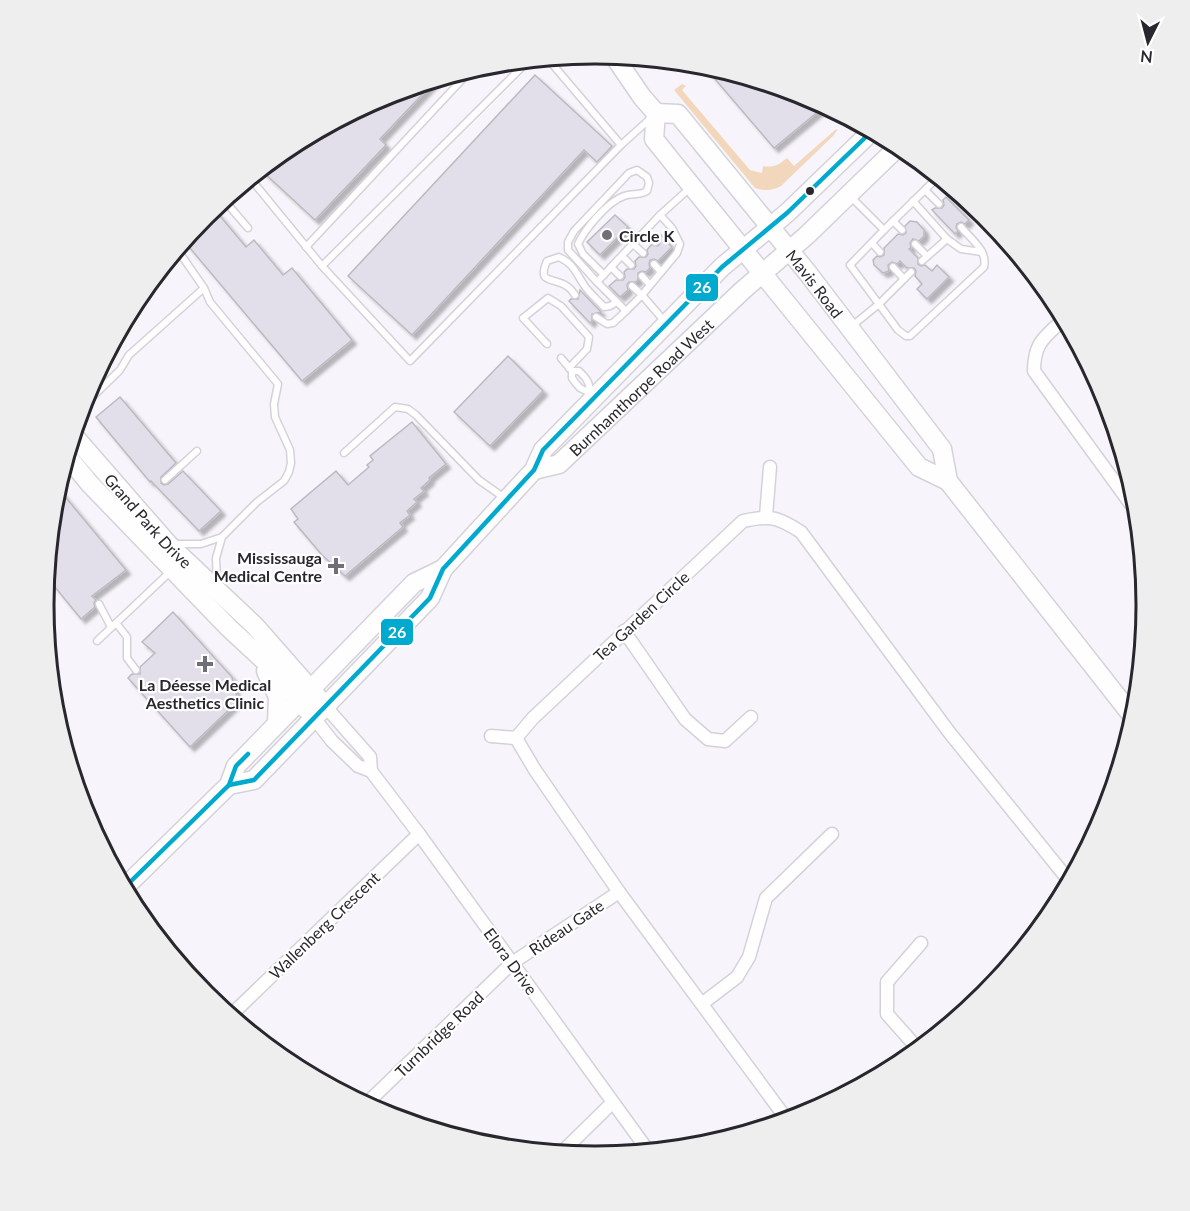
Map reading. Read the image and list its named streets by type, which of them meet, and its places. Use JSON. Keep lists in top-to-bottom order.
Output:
{
  "streets": {
    "main road": ["Mavis Road", "Burnhamthorpe Road West", "Grand Park Drive"],
    "street": [
      "Tea Garden Circle",
      "Wallenberg Crescent",
      "Rideau Gate",
      "Elora Drive",
      "Turnbridge Road"
    ]
  },
  "crossings": [
    ["Mavis Road", "Burnhamthorpe Road West"],
    ["Burnhamthorpe Road West", "Grand Park Drive"],
    ["Burnhamthorpe Road West", "Elora Drive"],
    ["Grand Park Drive", "Elora Drive"],
    ["Wallenberg Crescent", "Elora Drive"],
    ["Rideau Gate", "Elora Drive"],
    ["Rideau Gate", "Turnbridge Road"],
    ["Elora Drive", "Turnbridge Road"]
  ],
  "places": {
    "other": ["Circle K"],
    "health": ["Mississauga Medical Centre", "La Déesse Medical Aesthetics Clinic"]
  },
  "lines": ["transit line 26"],
  "north": "bottom"
}
